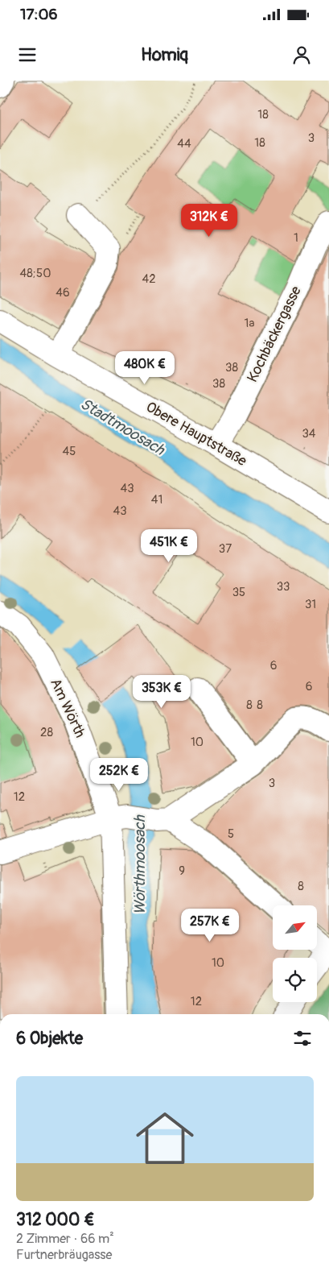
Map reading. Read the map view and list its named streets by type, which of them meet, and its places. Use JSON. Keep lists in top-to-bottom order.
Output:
{
  "streets": {
    "street": ["Kochbäckergasse", "Obere Hauptstraße", "Am Wörth"]
  },
  "crossings": [
    ["Kochbäckergasse", "Obere Hauptstraße"]
  ],
  "water": ["Stadtmoosach", "Wörthmoosach"],
  "house_numbers": [
    "18",
    "3",
    "18",
    "44",
    "1",
    "48;50",
    "42",
    "46",
    "1a",
    "38",
    "38",
    "34",
    "45",
    "43",
    "41",
    "43",
    "37",
    "33",
    "35",
    "31",
    "6",
    "6",
    "8",
    "8",
    "28",
    "10",
    "3",
    "12",
    "5",
    "9",
    "8",
    "10",
    "12"
  ],
  "north": "top right",
  "page": {
    "status": "17:06",
    "header": "Homiq",
    "price": [
      "312K €",
      "480K €",
      "451K €",
      "353K €",
      "252K €",
      "257K €"
    ],
    "heading": "6 Objekte",
    "list": [
      {
        "name": "312 000 €",
        "note": "2 Zimmer · 66 m² · Furtnerbräugasse"
      }
    ]
  }
}
